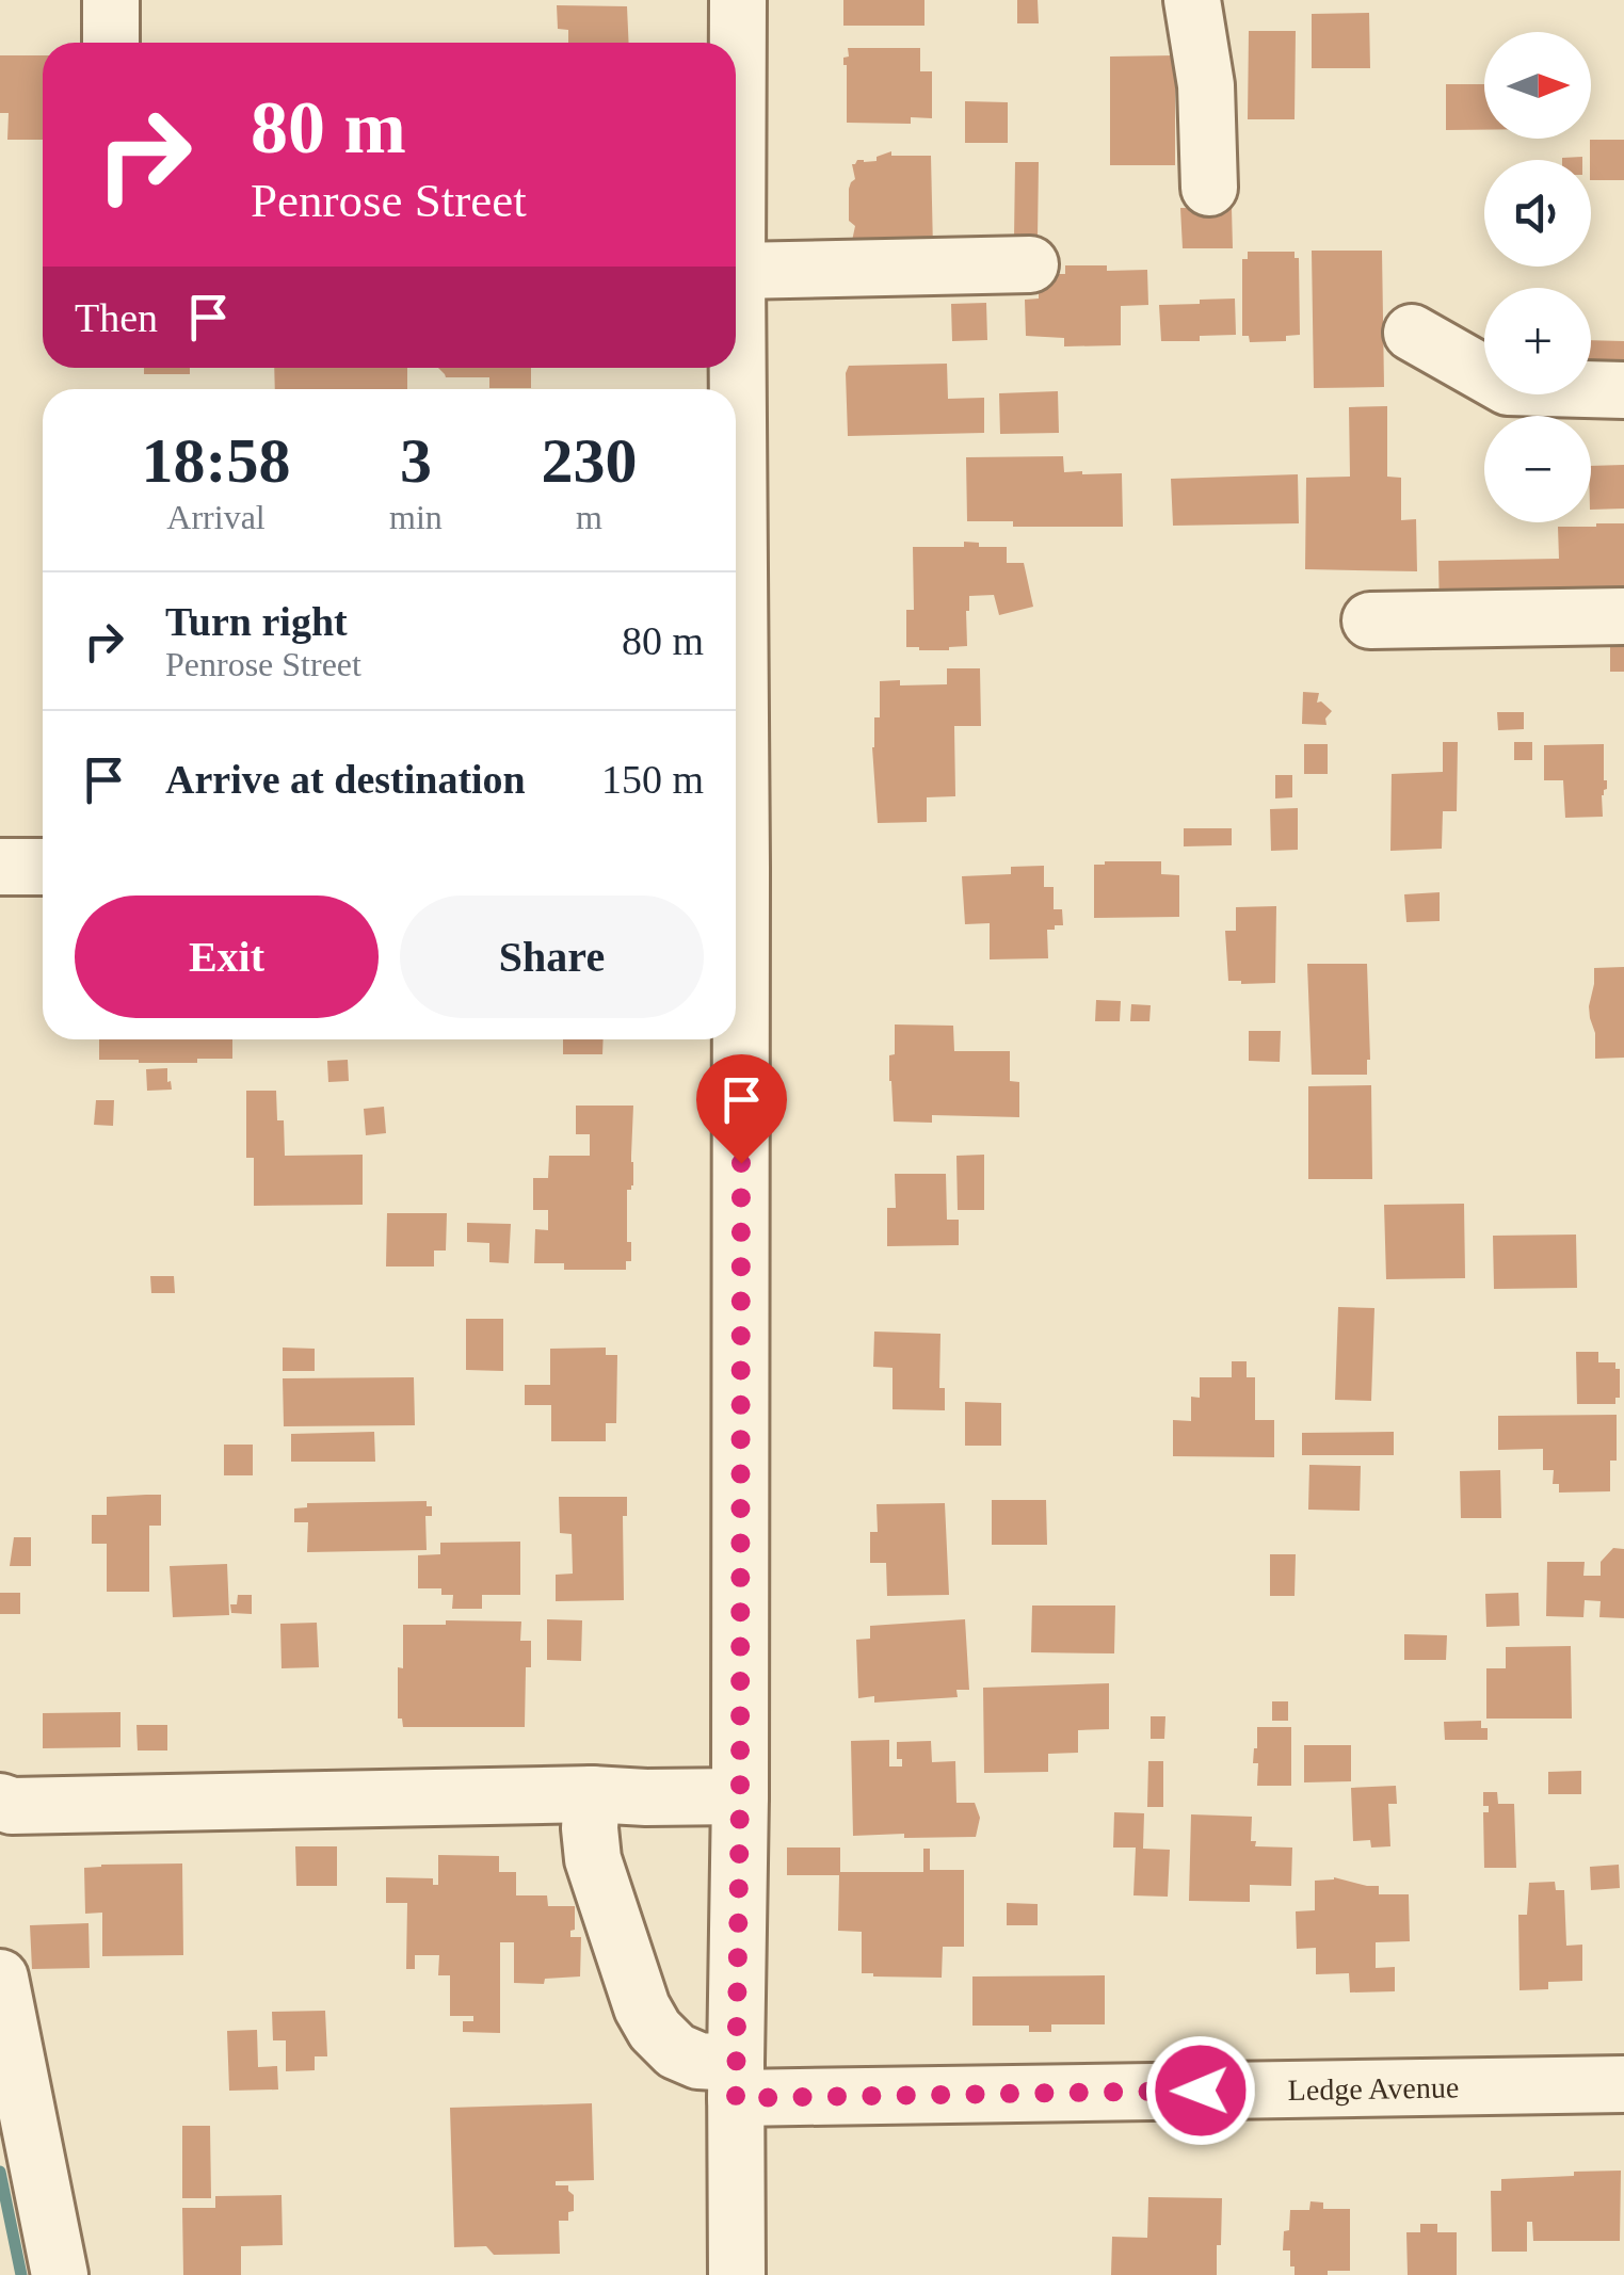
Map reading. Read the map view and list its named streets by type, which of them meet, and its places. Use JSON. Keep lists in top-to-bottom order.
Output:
{
  "streets": {
    "street": ["Ledge Avenue"]
  },
  "north": "right",
  "page": {
    "map_buttons": ["+", "−"],
    "turn": ["80 m", "Penrose Street"],
    "then": "Then",
    "eta": [
      "18:58",
      "Arrival",
      "3",
      "min",
      "230",
      "m"
    ],
    "list": [
      {
        "name": "Turn right",
        "note": "Penrose Street",
        "value": "80 m"
      },
      {
        "name": "Arrive at destination",
        "value": "150 m"
      }
    ],
    "buttons": ["Exit", "Share"]
  }
}
